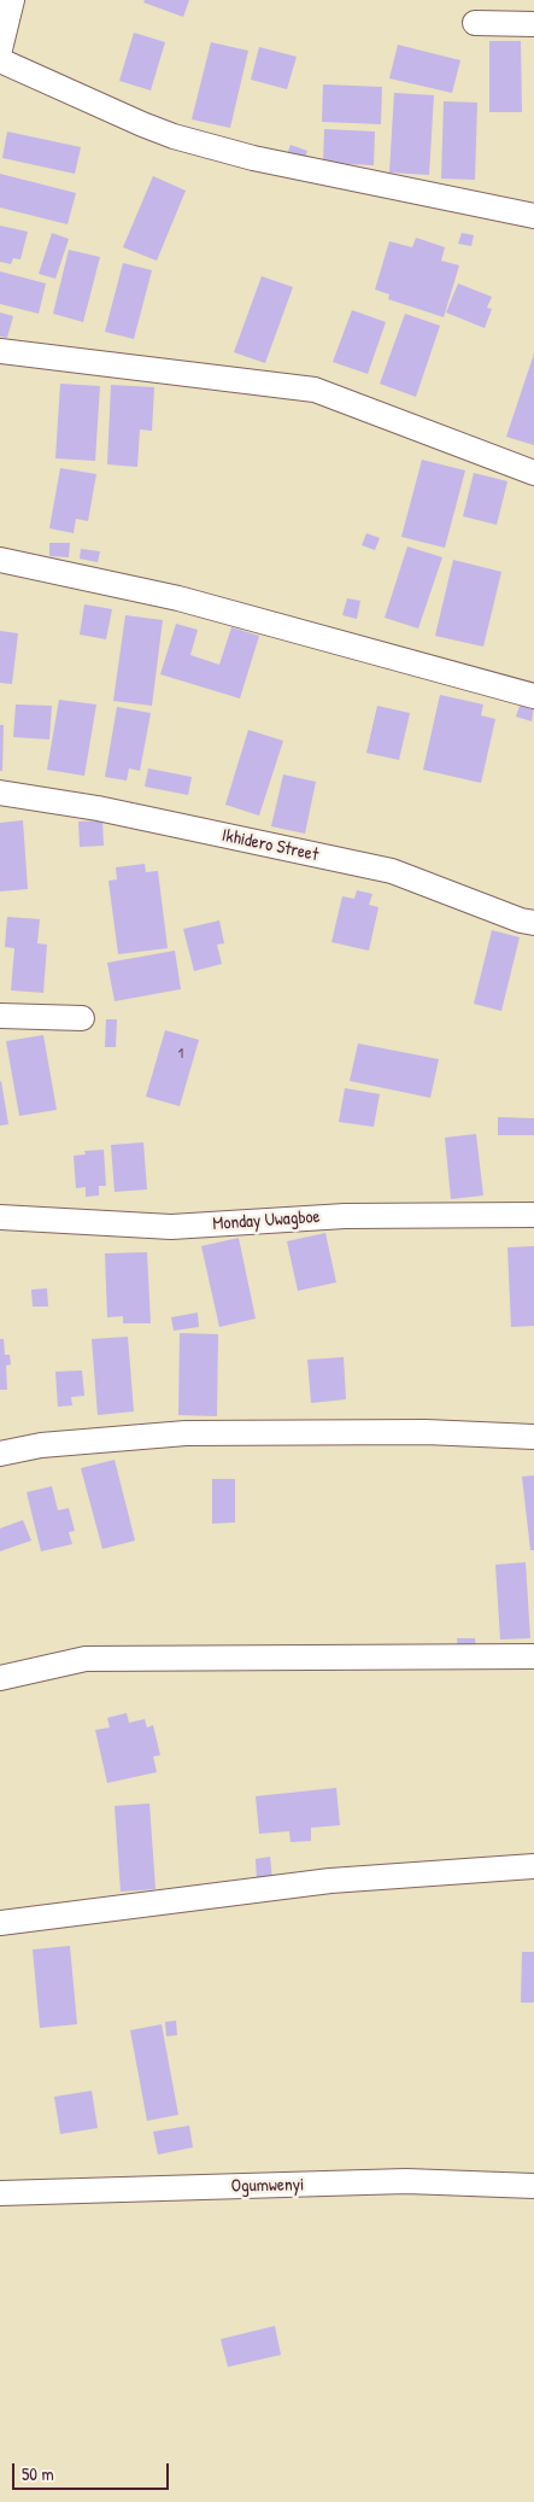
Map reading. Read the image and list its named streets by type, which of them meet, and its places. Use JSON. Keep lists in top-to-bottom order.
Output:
{
  "streets": {
    "street": ["Ikhidero Street", "Monday Uwagboe", "Ogumwenyi"]
  },
  "house_numbers": ["1"],
  "scale_bar": "50 m"
}
